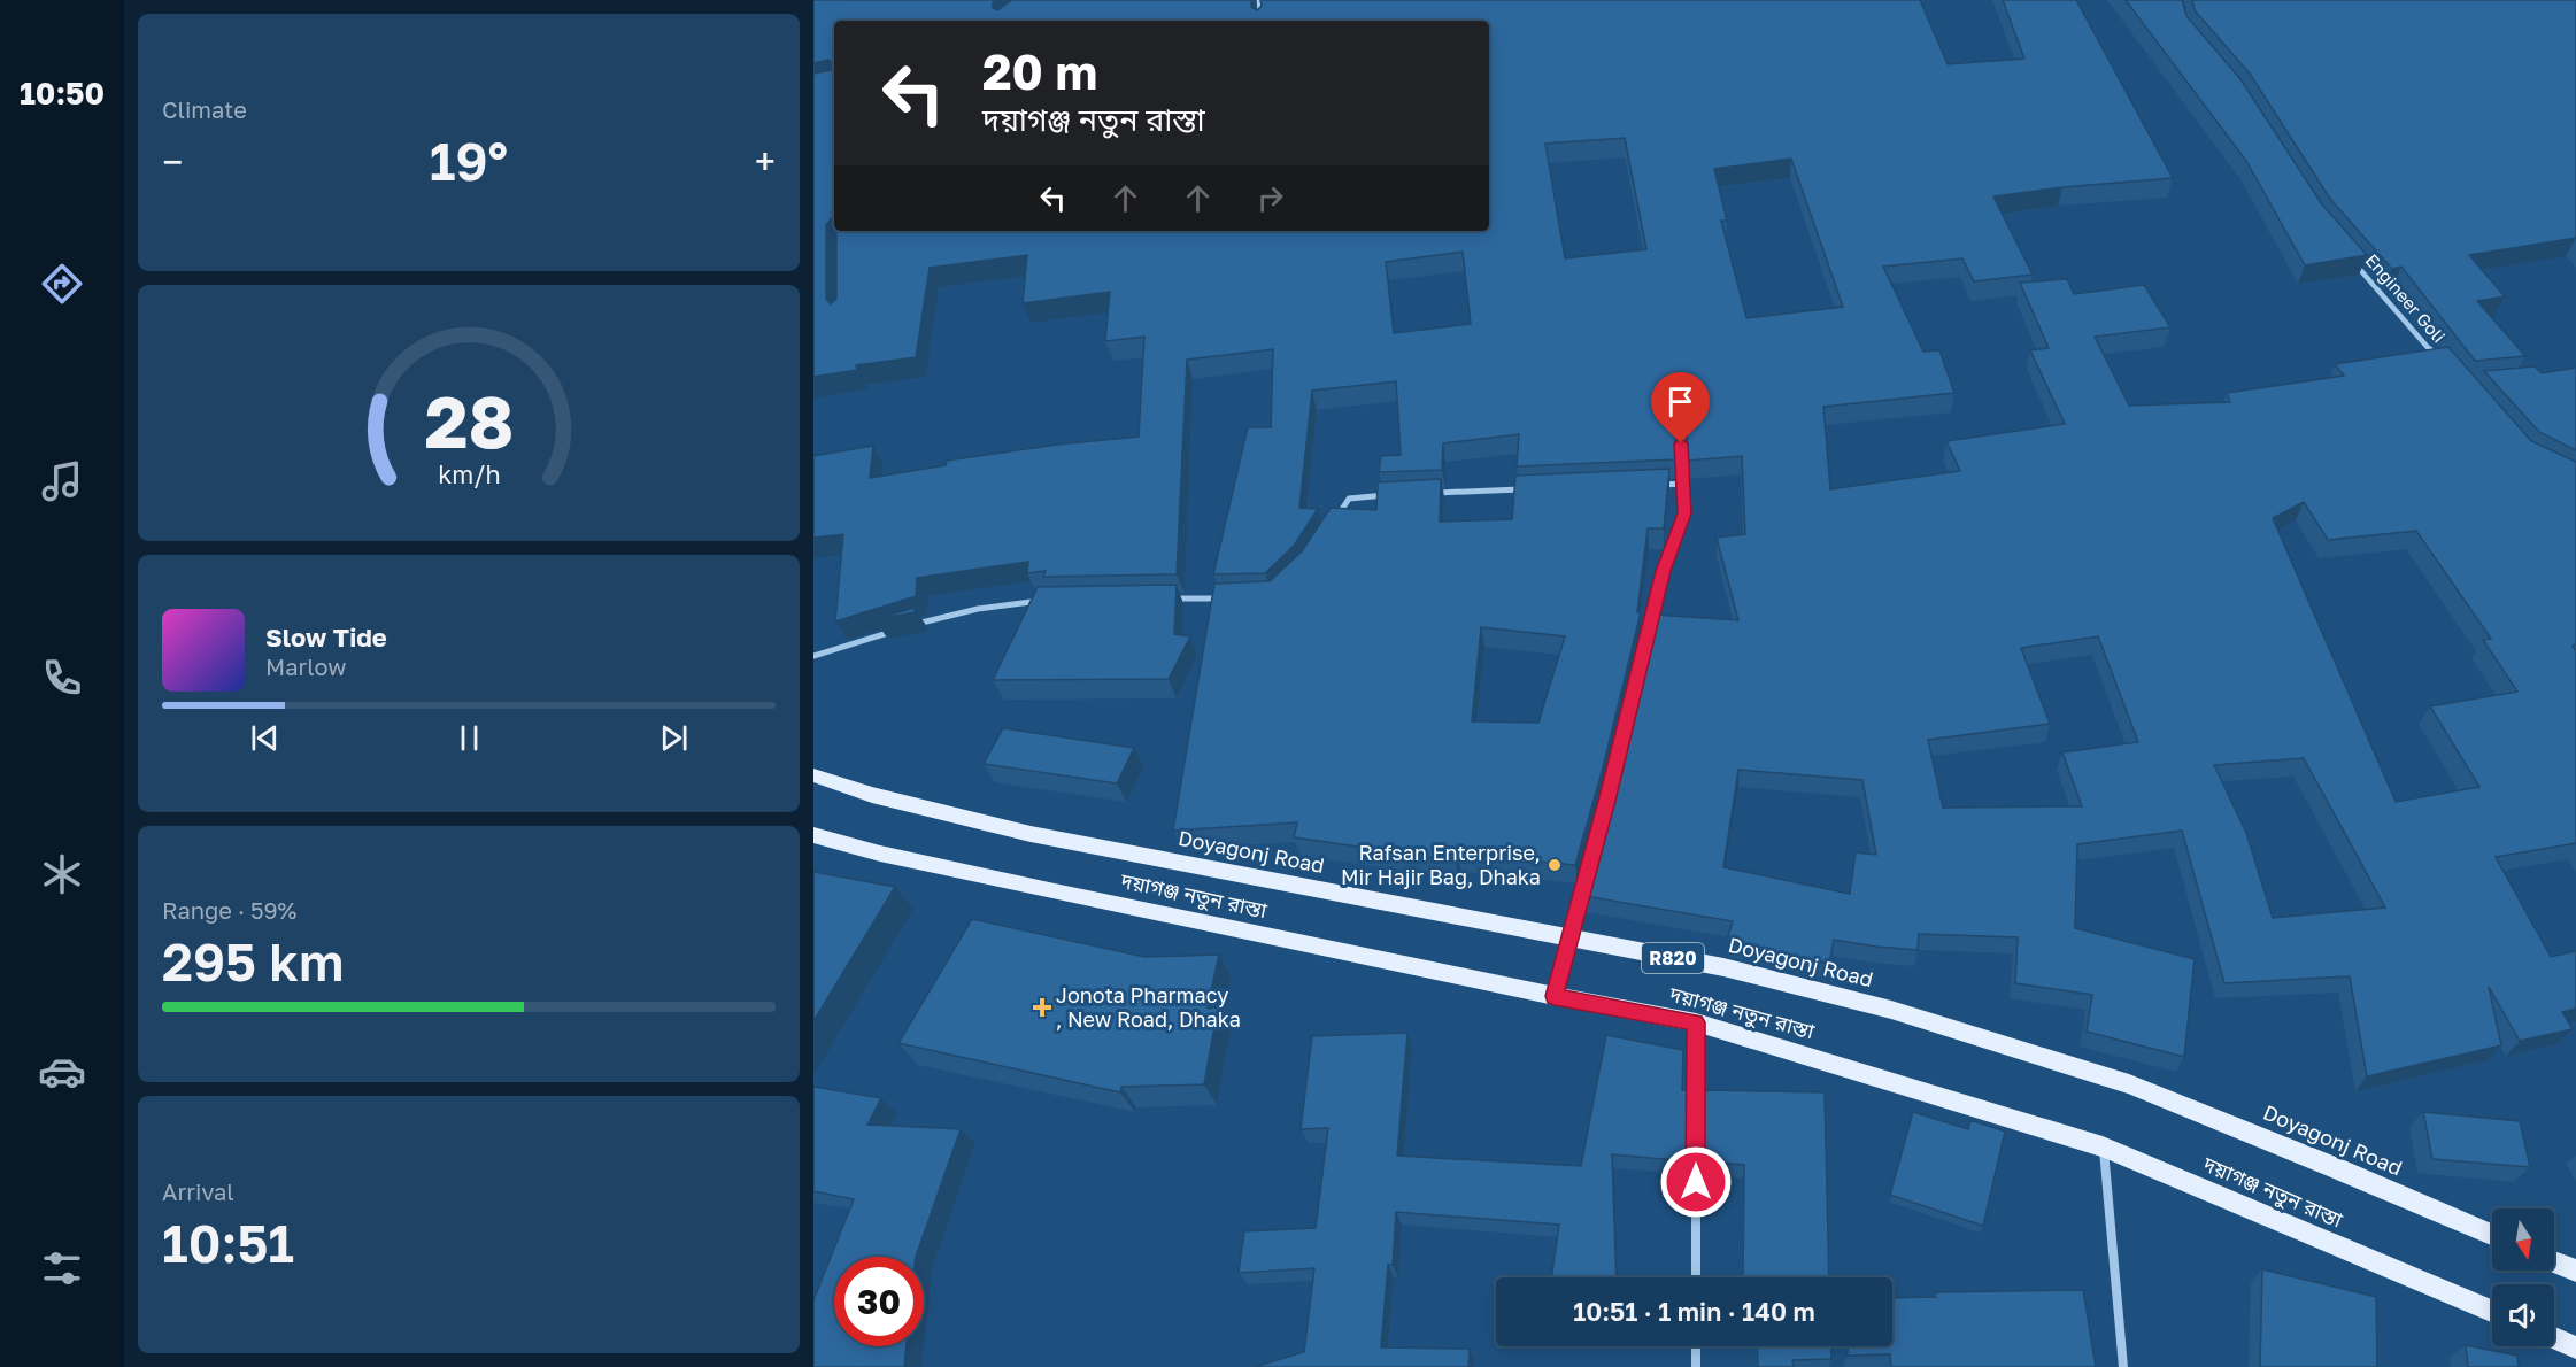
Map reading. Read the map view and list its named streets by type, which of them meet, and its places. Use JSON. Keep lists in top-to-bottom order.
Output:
{
  "streets": {
    "main road": ["Doyagonj Road", "দয়াগঞ্জ নতুন রাস্তা", "R820"],
    "street": ["Engineer Goli"]
  },
  "places": {
    "other": ["Rafsan Enterprise, Mir Hajir Bag, Dhaka"],
    "health": ["Jonota Pharmacy , New Road, Dhaka"]
  },
  "north": "bottom",
  "page": {
    "tabs": "10:50",
    "tile": [
      "Climate",
      ["Range · 59%", "295 km"],
      ["Arrival", "10:51"]
    ],
    "turn": ["20 m", "দয়াগঞ্জ নতুন রাস্তা"],
    "heat": ["−", "19°", "+"],
    "song": ["Slow Tide", "Marlow"],
    "limit": "30",
    "trip": "10:51 · 1 min · 140 m",
    "gauge": ["28", "km/h"]
  }
}
